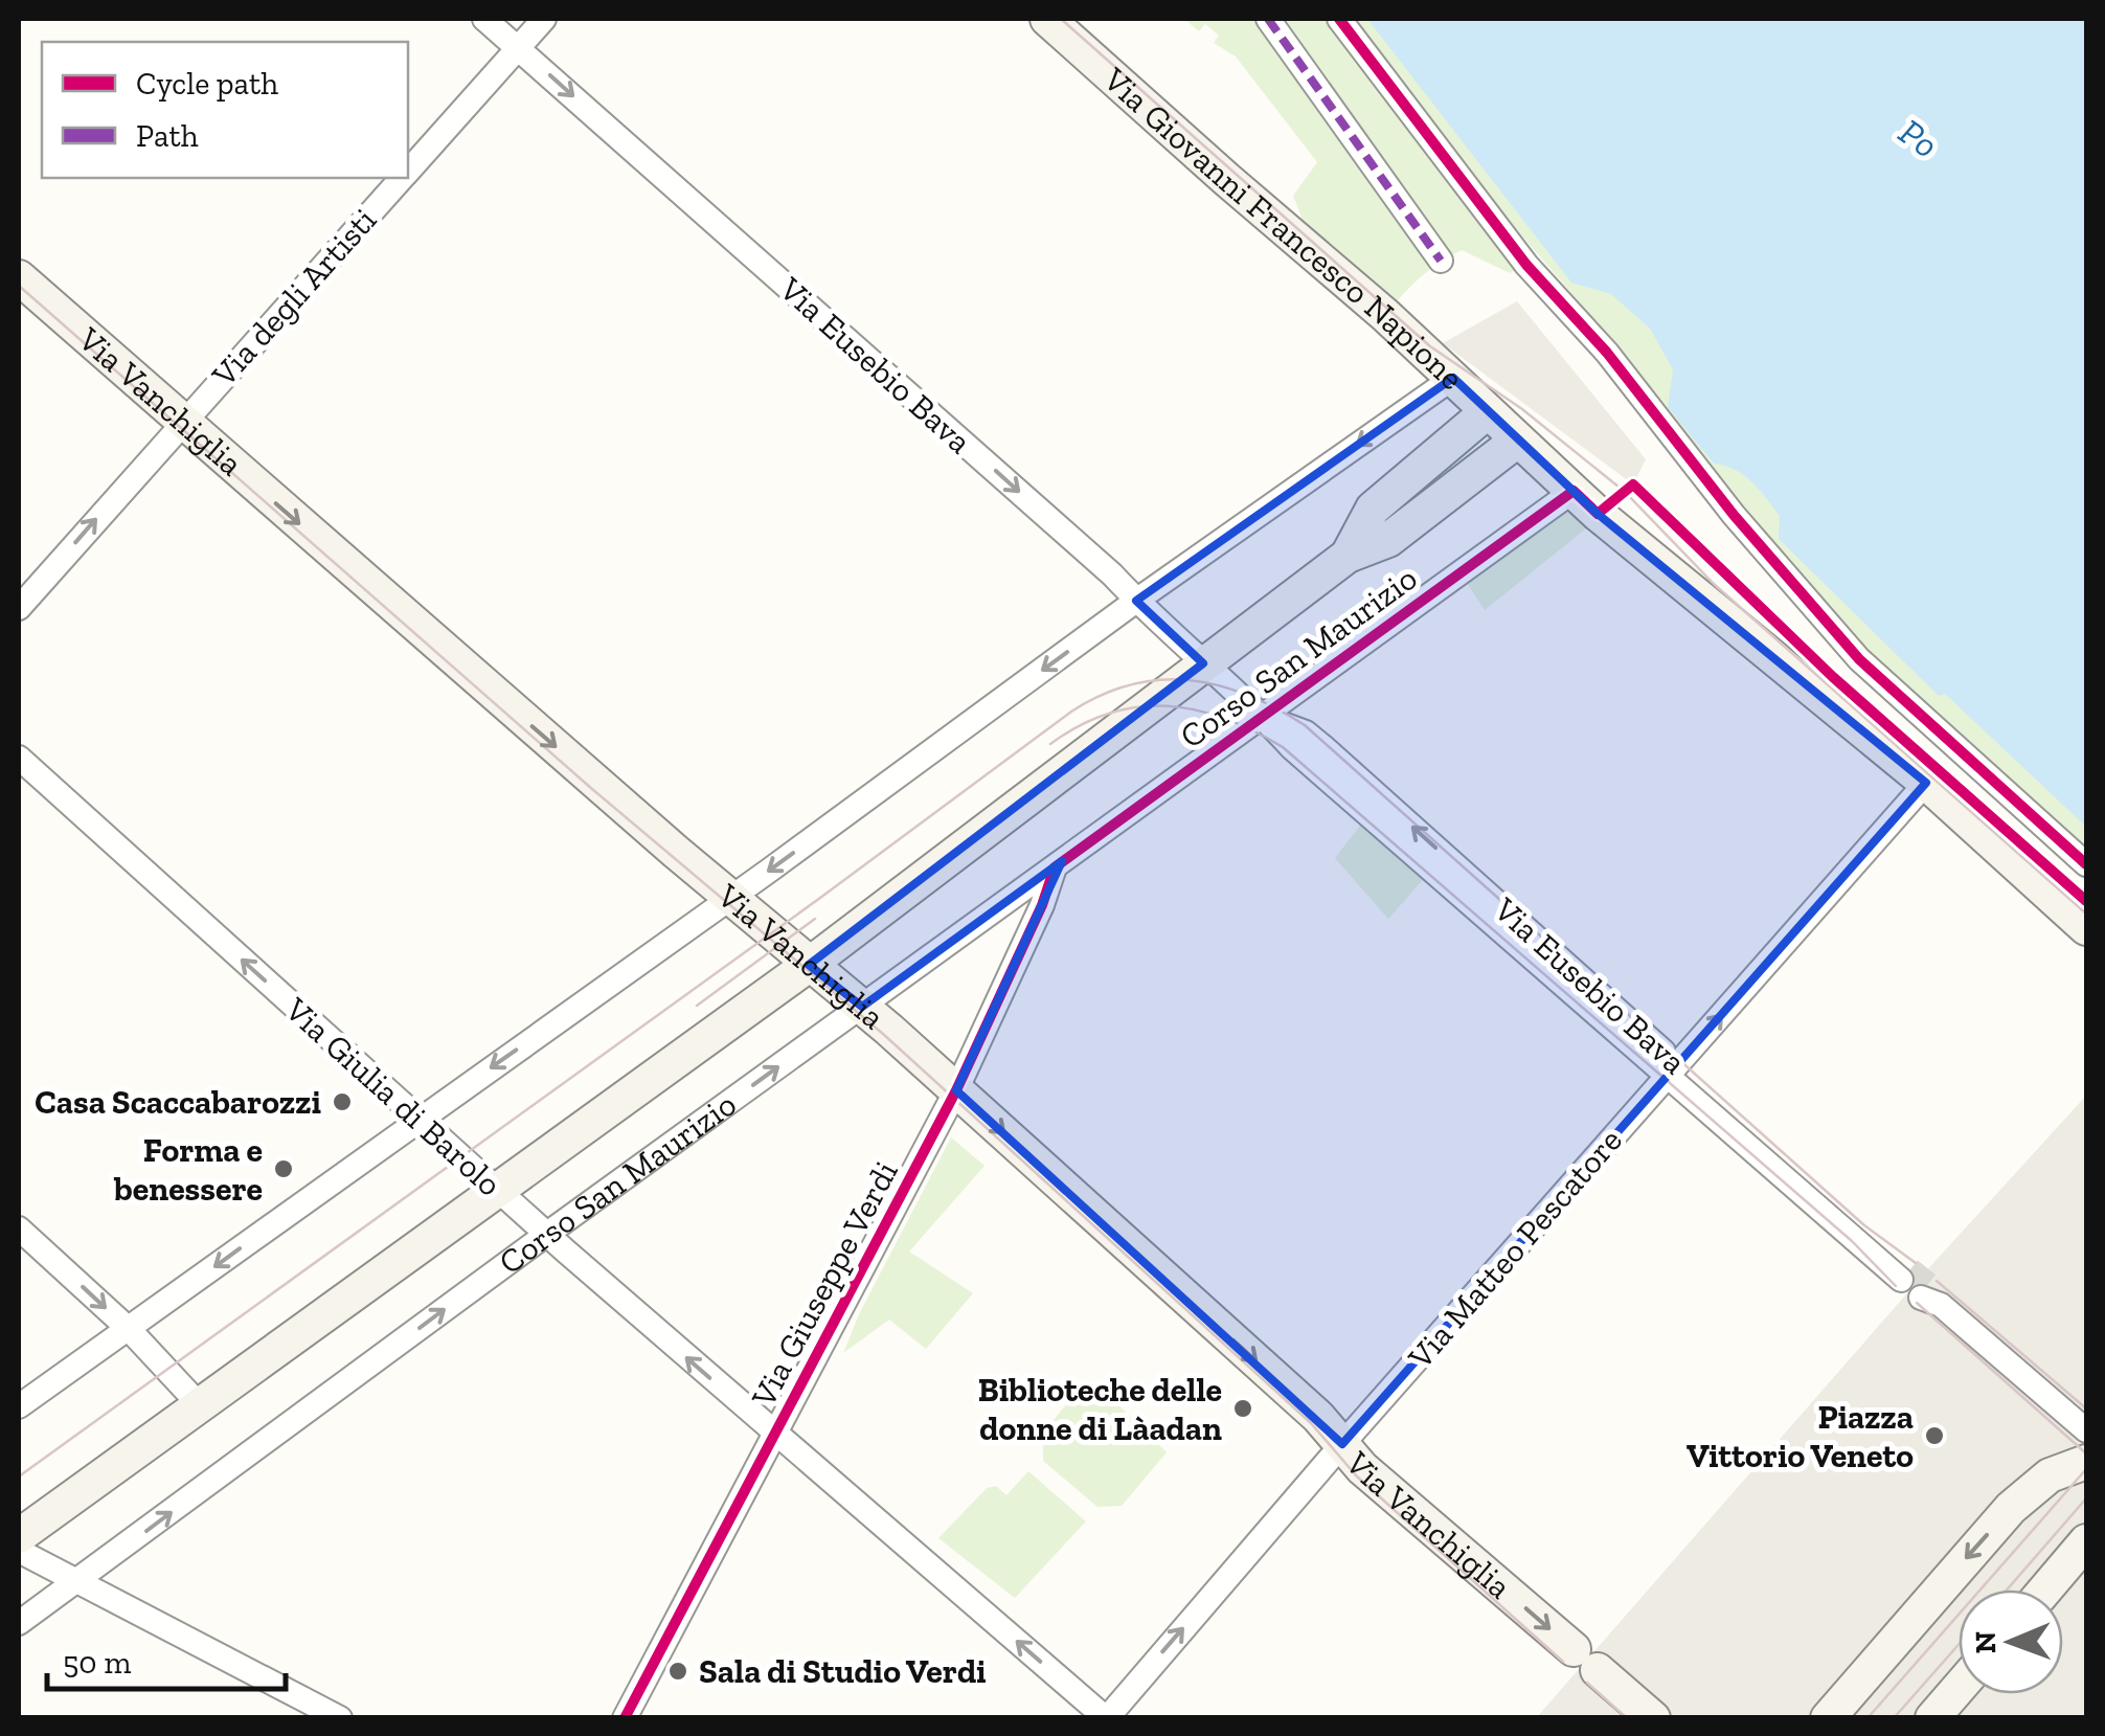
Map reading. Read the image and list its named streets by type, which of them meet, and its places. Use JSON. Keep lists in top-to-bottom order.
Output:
{
  "streets": {
    "street": [
      "Via Giovanni Francesco Napione",
      "Via degli Artisti",
      "Via Eusebio Bava",
      "Via Vanchiglia",
      "Corso San Maurizio",
      "Via Giulia di Barolo",
      "Via Matteo Pescatore",
      "Via Giuseppe Verdi"
    ]
  },
  "crossings": [
    ["Via Giovanni Francesco Napione", "Corso San Maurizio"],
    ["Via Giovanni Francesco Napione", "Via Matteo Pescatore"],
    ["Via degli Artisti", "Via Eusebio Bava"],
    ["Via degli Artisti", "Via Vanchiglia"],
    ["Via Eusebio Bava", "Corso San Maurizio"],
    ["Via Eusebio Bava", "Via Matteo Pescatore"],
    ["Via Vanchiglia", "Corso San Maurizio"],
    ["Via Vanchiglia", "Via Matteo Pescatore"],
    ["Via Vanchiglia", "Via Giuseppe Verdi"],
    ["Corso San Maurizio", "Via Giulia di Barolo"],
    ["Corso San Maurizio", "Via Giuseppe Verdi"],
    ["Via Giulia di Barolo", "Via Matteo Pescatore"],
    ["Via Giulia di Barolo", "Via Giuseppe Verdi"]
  ],
  "one_way": [
    "Via Eusebio Bava",
    "Via Vanchiglia",
    "Via Giulia di Barolo",
    "Via Matteo Pescatore"
  ],
  "water": ["Po"],
  "places": [
    "Casa Scaccabarozzi",
    "Forma e benessere",
    "Biblioteche delle donne di Làadan",
    "Piazza Vittorio Veneto",
    "Sala di Studio Verdi"
  ],
  "legend": ["Cycle path", "Path"],
  "scale_bar": "50 m",
  "north": "left"
}
